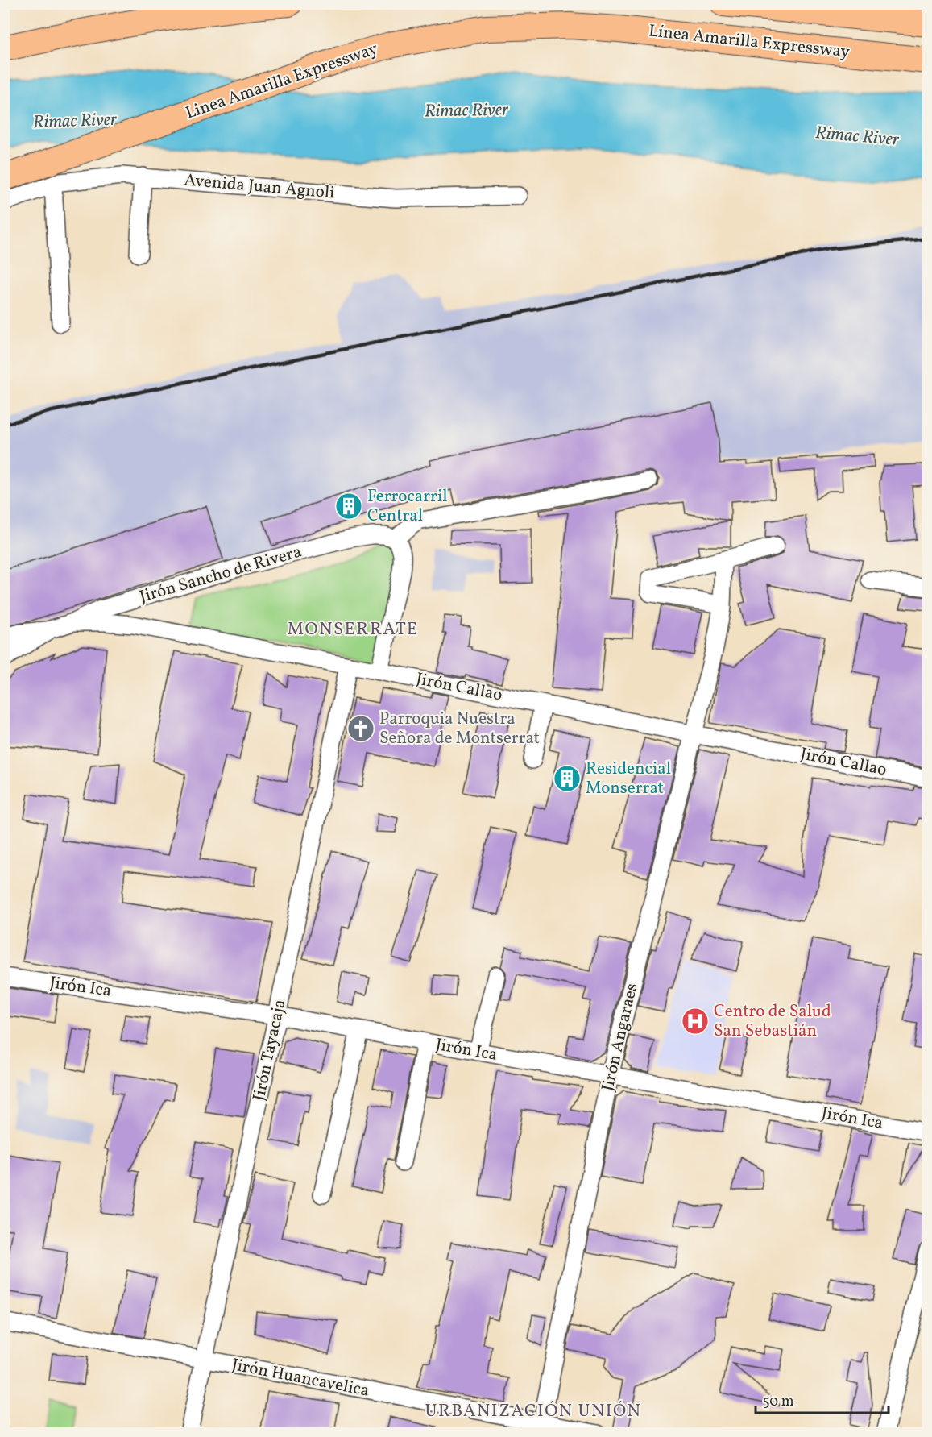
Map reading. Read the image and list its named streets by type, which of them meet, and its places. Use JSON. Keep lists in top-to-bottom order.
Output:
{
  "streets": {
    "highway": ["Línea Amarilla Expressway", "Linea Amarilla Expressway"],
    "street": [
      "Avenida Juan Agnoli",
      "Jirón Sancho de Rivera",
      "Jirón Callao",
      "Jirón Ica",
      "Jirón Angaraes",
      "Jirón Tayacaja",
      "Jirón Huancavelica"
    ]
  },
  "crossings": [
    ["Línea Amarilla Expressway", "Linea Amarilla Expressway"],
    ["Jirón Sancho de Rivera", "Jirón Callao"],
    ["Jirón Callao", "Jirón Angaraes"],
    ["Jirón Callao", "Jirón Tayacaja"],
    ["Jirón Ica", "Jirón Angaraes"],
    ["Jirón Ica", "Jirón Tayacaja"],
    ["Jirón Angaraes", "Jirón Huancavelica"],
    ["Jirón Tayacaja", "Jirón Huancavelica"]
  ],
  "districts": ["MONSERRATE", "URBANIZACIÓN UNIÓN"],
  "water": ["Rimac River"],
  "places": {
    "building": ["Ferrocarril Central", "Residencial Monserrat"],
    "church": ["Parroquia Nuestra Señora de Montserrat"],
    "hospital": ["Centro de Salud San Sebastián"]
  },
  "scale_bar": "50 m"
}
